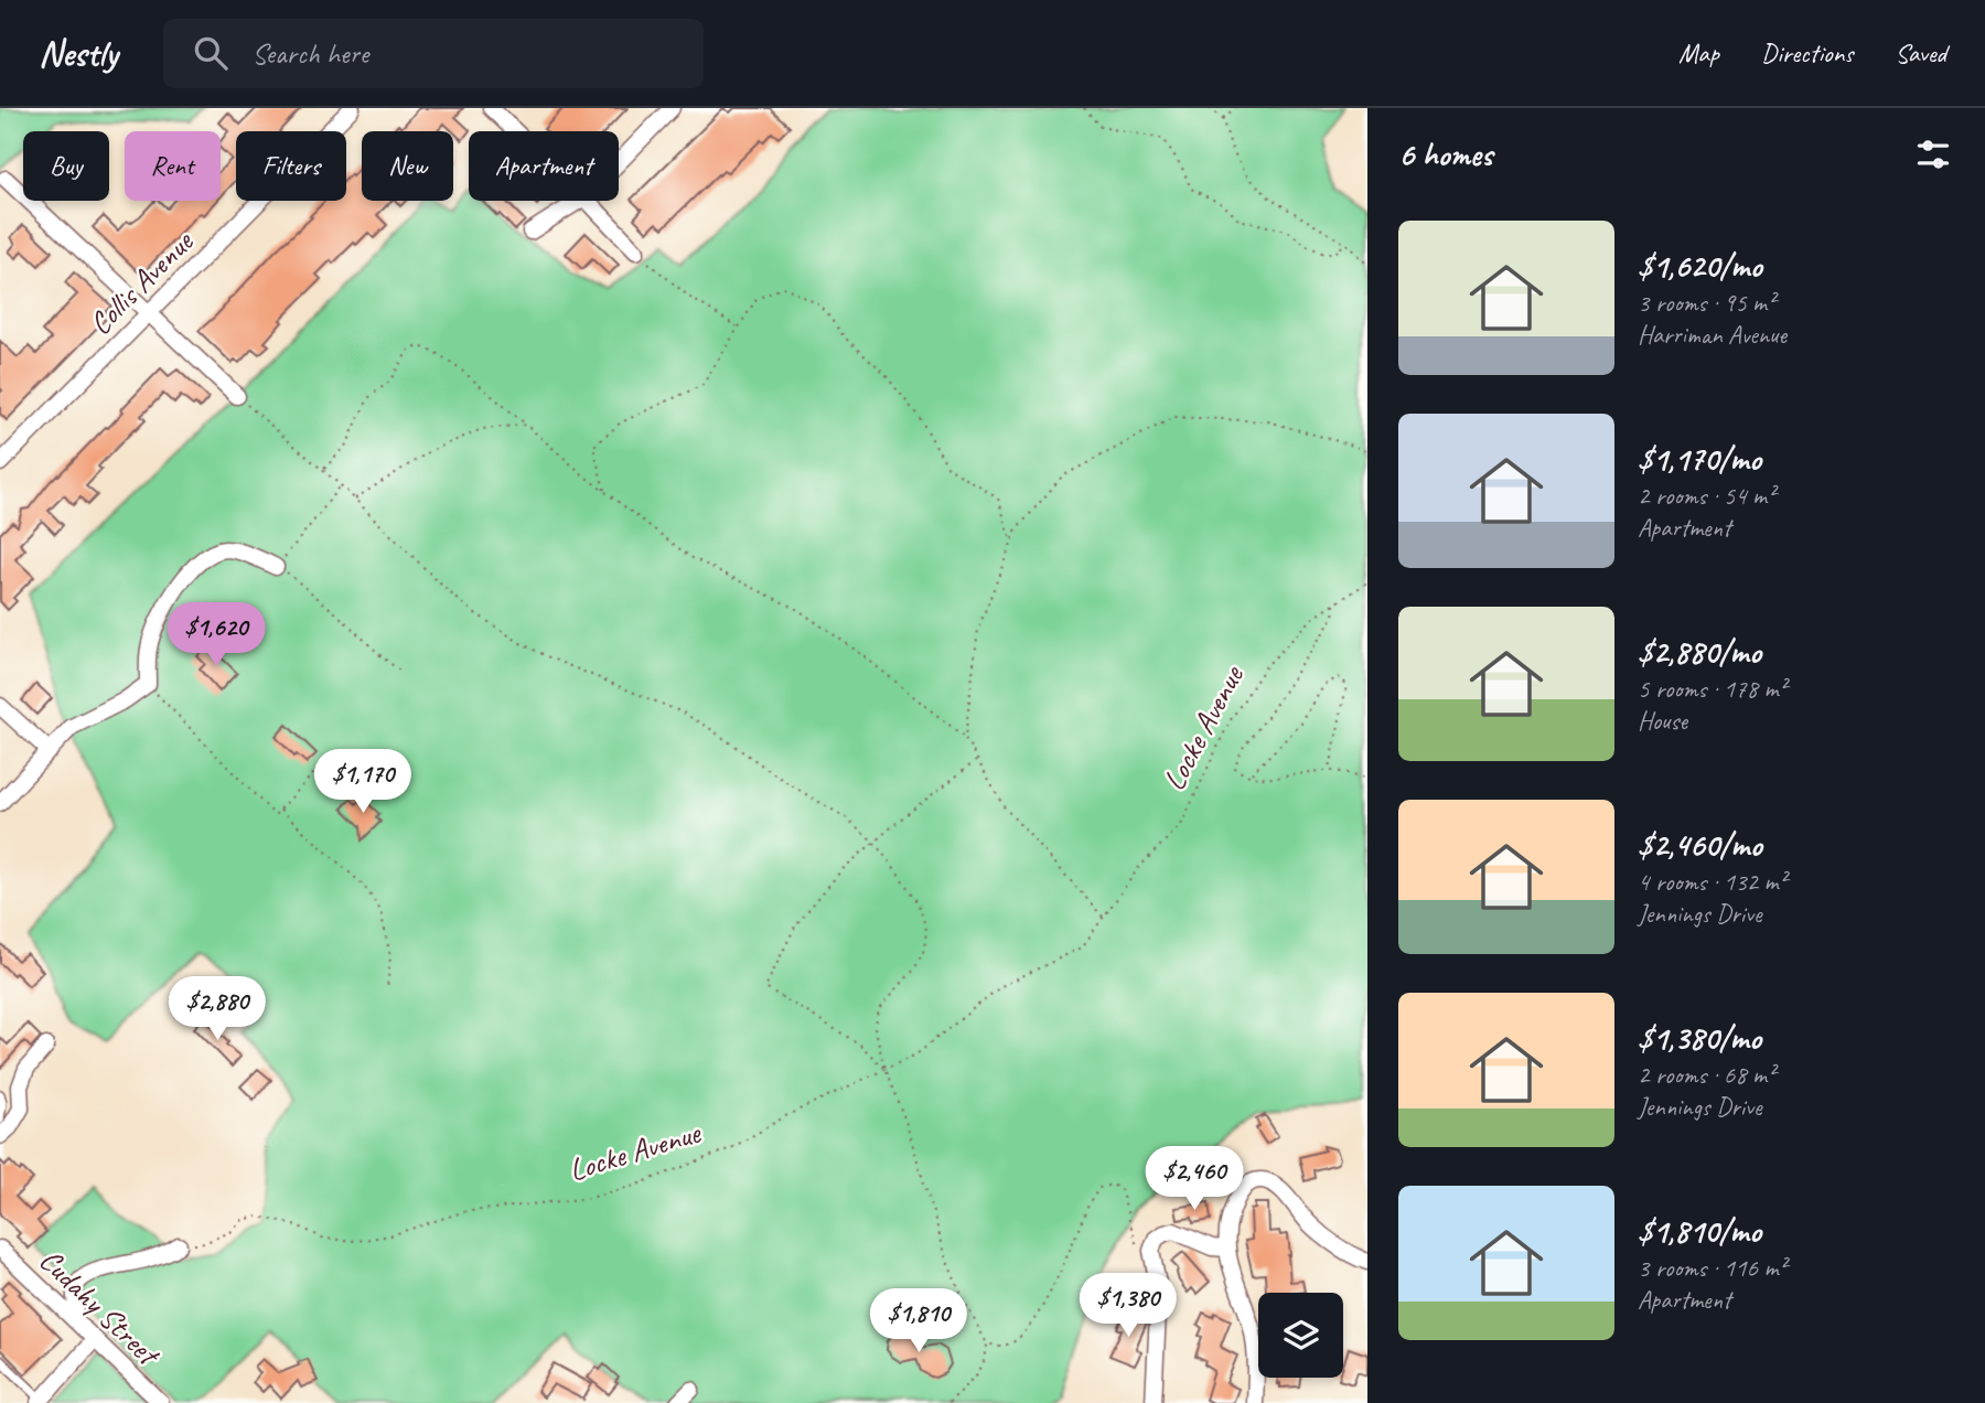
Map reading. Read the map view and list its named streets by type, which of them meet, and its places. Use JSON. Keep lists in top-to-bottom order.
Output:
{
  "streets": {
    "street": ["Collis Avenue", "Cudahy Street"],
    "path": ["Locke Avenue"]
  },
  "page": {
    "header": "Nestly",
    "search": "Search here",
    "nav": ["Map", "Directions", "Saved"],
    "heading": "6 homes",
    "chip": [
      "Buy",
      "Rent",
      "Filters",
      "New",
      "Apartment"
    ],
    "list": [
      {
        "name": "$1,620/mo",
        "note": "3 rooms · 95 m² · Harriman Avenue"
      },
      {
        "name": "$1,170/mo",
        "note": "2 rooms · 54 m² · Apartment"
      },
      {
        "name": "$2,880/mo",
        "note": "5 rooms · 178 m² · House"
      },
      {
        "name": "$2,460/mo",
        "note": "4 rooms · 132 m² · Jennings Drive"
      },
      {
        "name": "$1,380/mo",
        "note": "2 rooms · 68 m² · Jennings Drive"
      },
      {
        "name": "$1,810/mo",
        "note": "3 rooms · 116 m² · Apartment"
      }
    ],
    "price": [
      "$1,620",
      "$1,170",
      "$2,880",
      "$2,460",
      "$1,380",
      "$1,810"
    ]
  }
}
